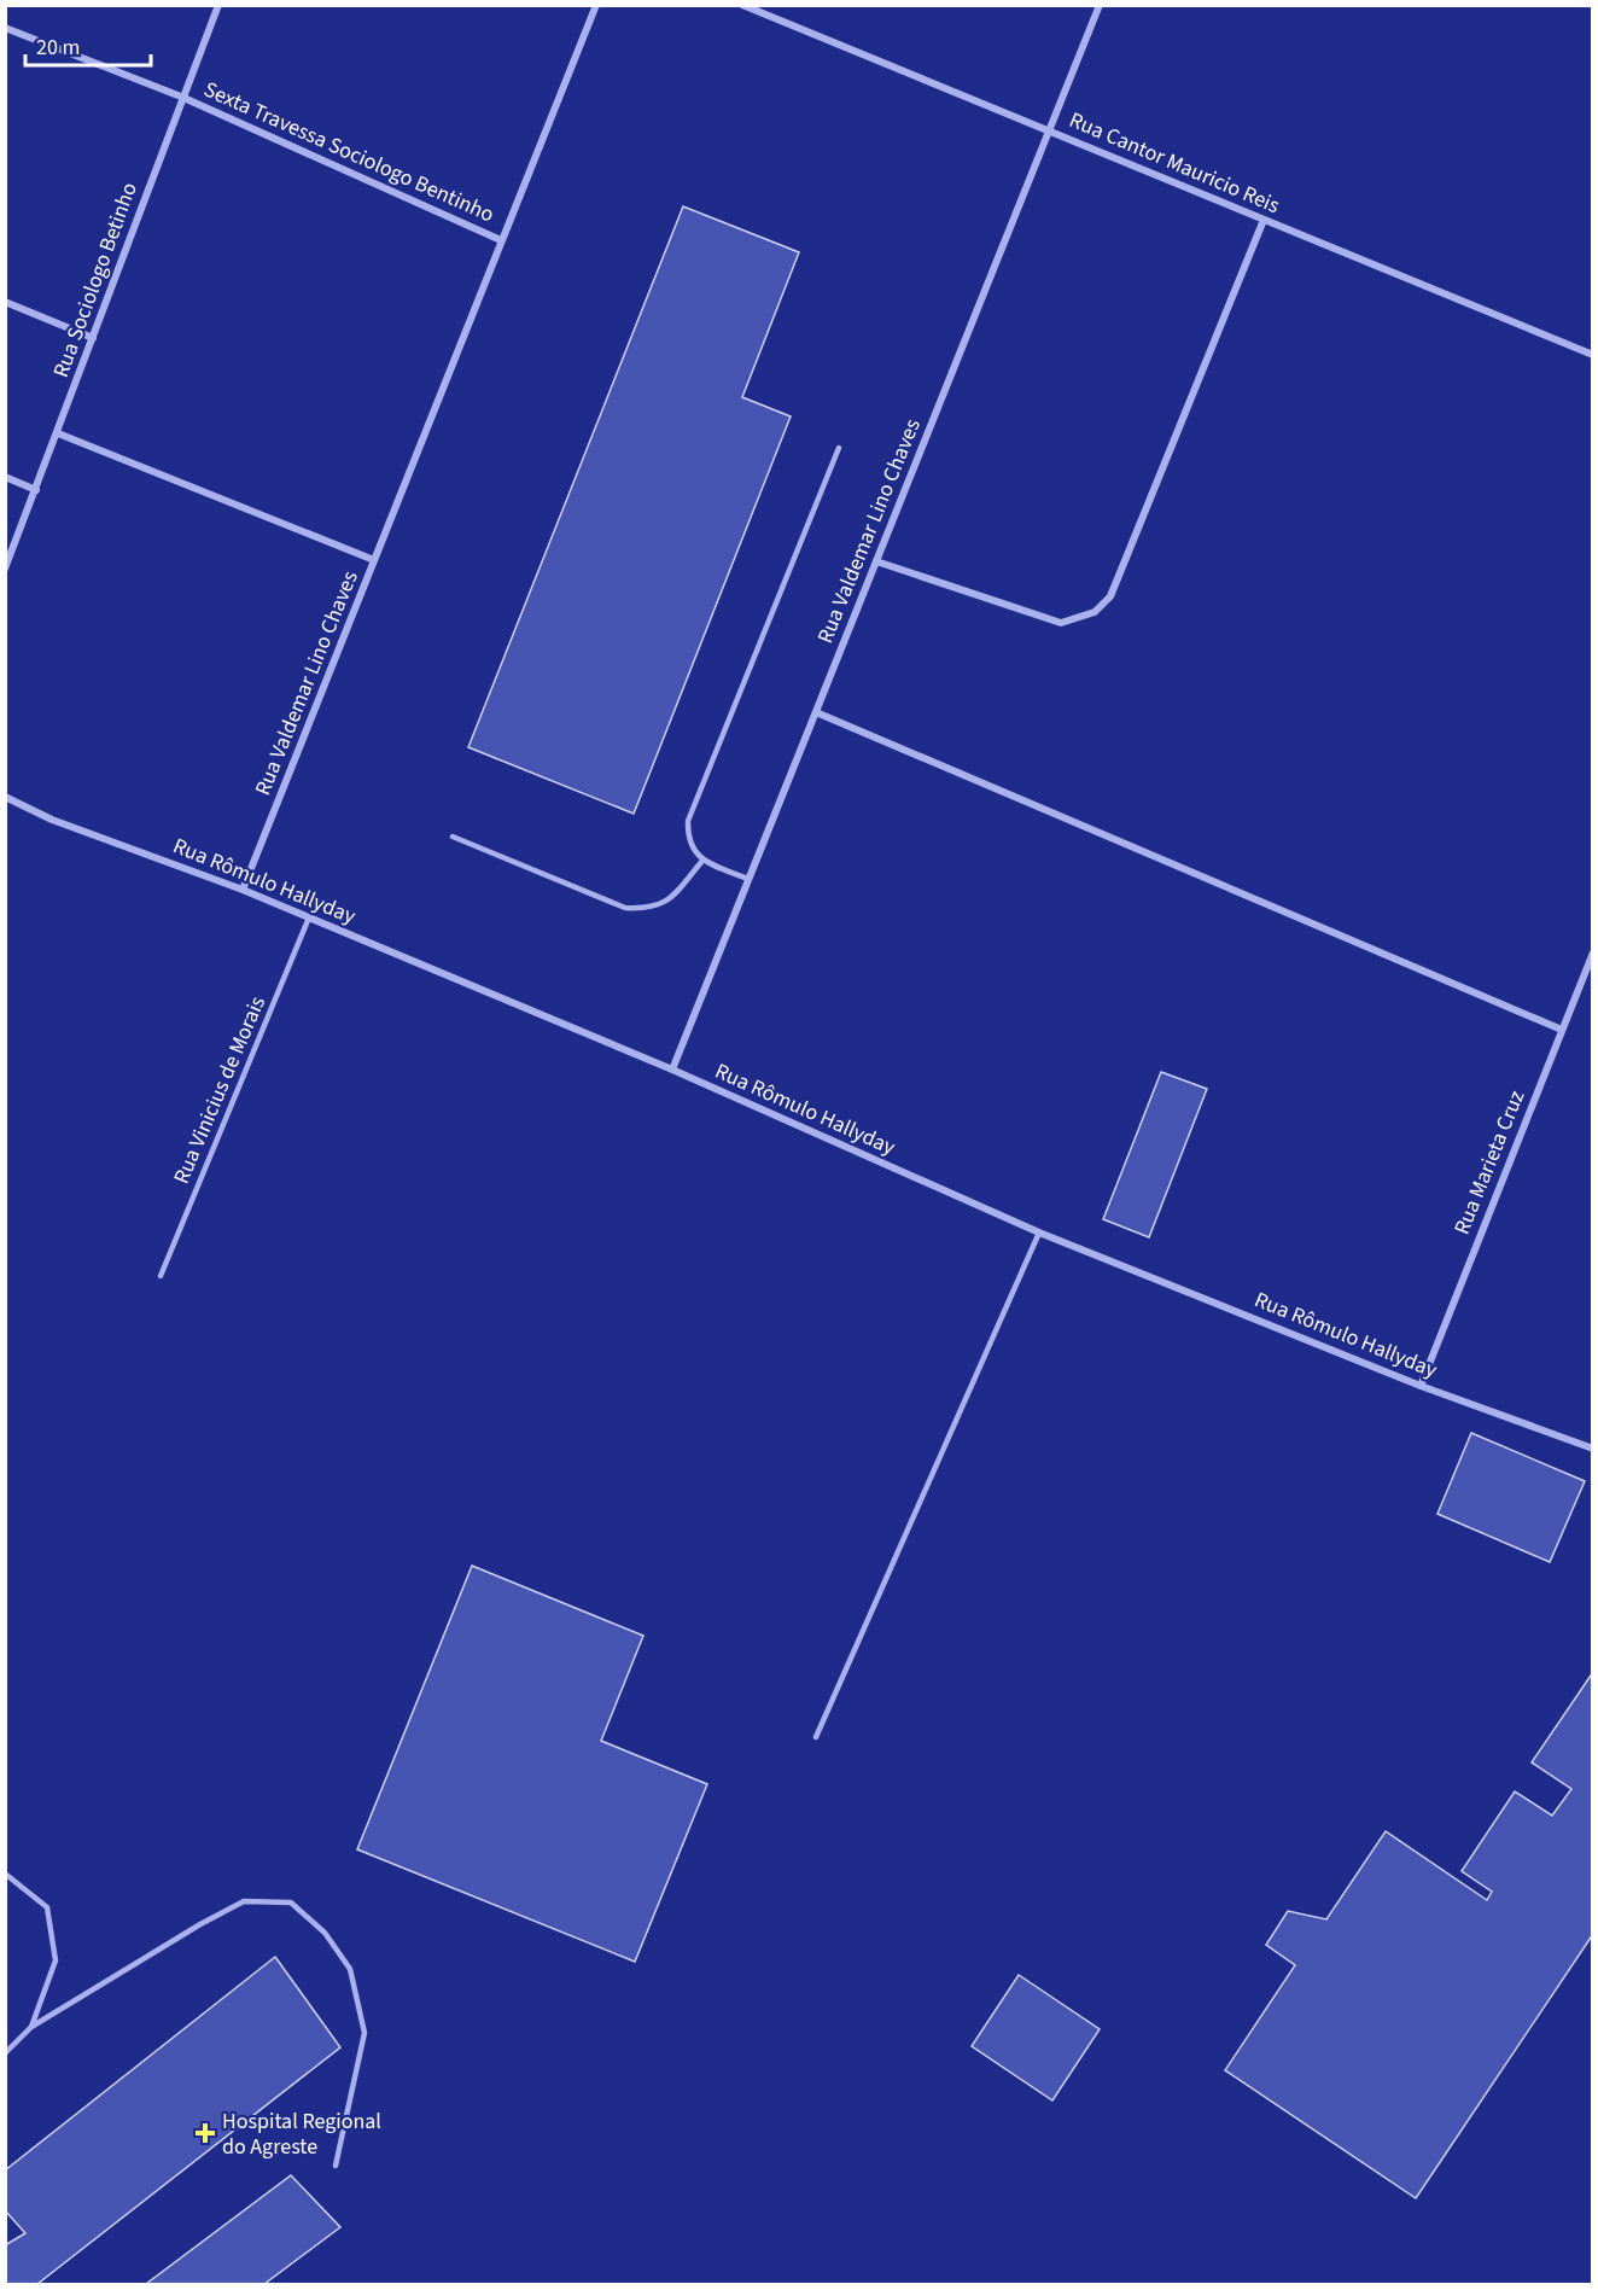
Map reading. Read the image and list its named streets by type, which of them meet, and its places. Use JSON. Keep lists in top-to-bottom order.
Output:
{
  "streets": {
    "street": [
      "Sexta Travessa Sociologo Bentinho",
      "Rua Cantor Mauricio Reis",
      "Rua Sociologo Betinho",
      "Rua Valdemar Lino Chaves",
      "Rua Rômulo Hallyday",
      "Rua Marieta Cruz"
    ],
    "lane": ["Rua Vinicius de Morais"]
  },
  "crossings": [
    ["Sexta Travessa Sociologo Bentinho", "Rua Sociologo Betinho"],
    ["Sexta Travessa Sociologo Bentinho", "Rua Valdemar Lino Chaves"],
    ["Rua Cantor Mauricio Reis", "Rua Valdemar Lino Chaves"],
    ["Rua Valdemar Lino Chaves", "Rua Rômulo Hallyday"],
    ["Rua Rômulo Hallyday", "Rua Vinicius de Morais"],
    ["Rua Rômulo Hallyday", "Rua Marieta Cruz"]
  ],
  "places": {
    "health": ["Hospital Regional do Agreste"]
  },
  "scale_bar": "20 m"
}
